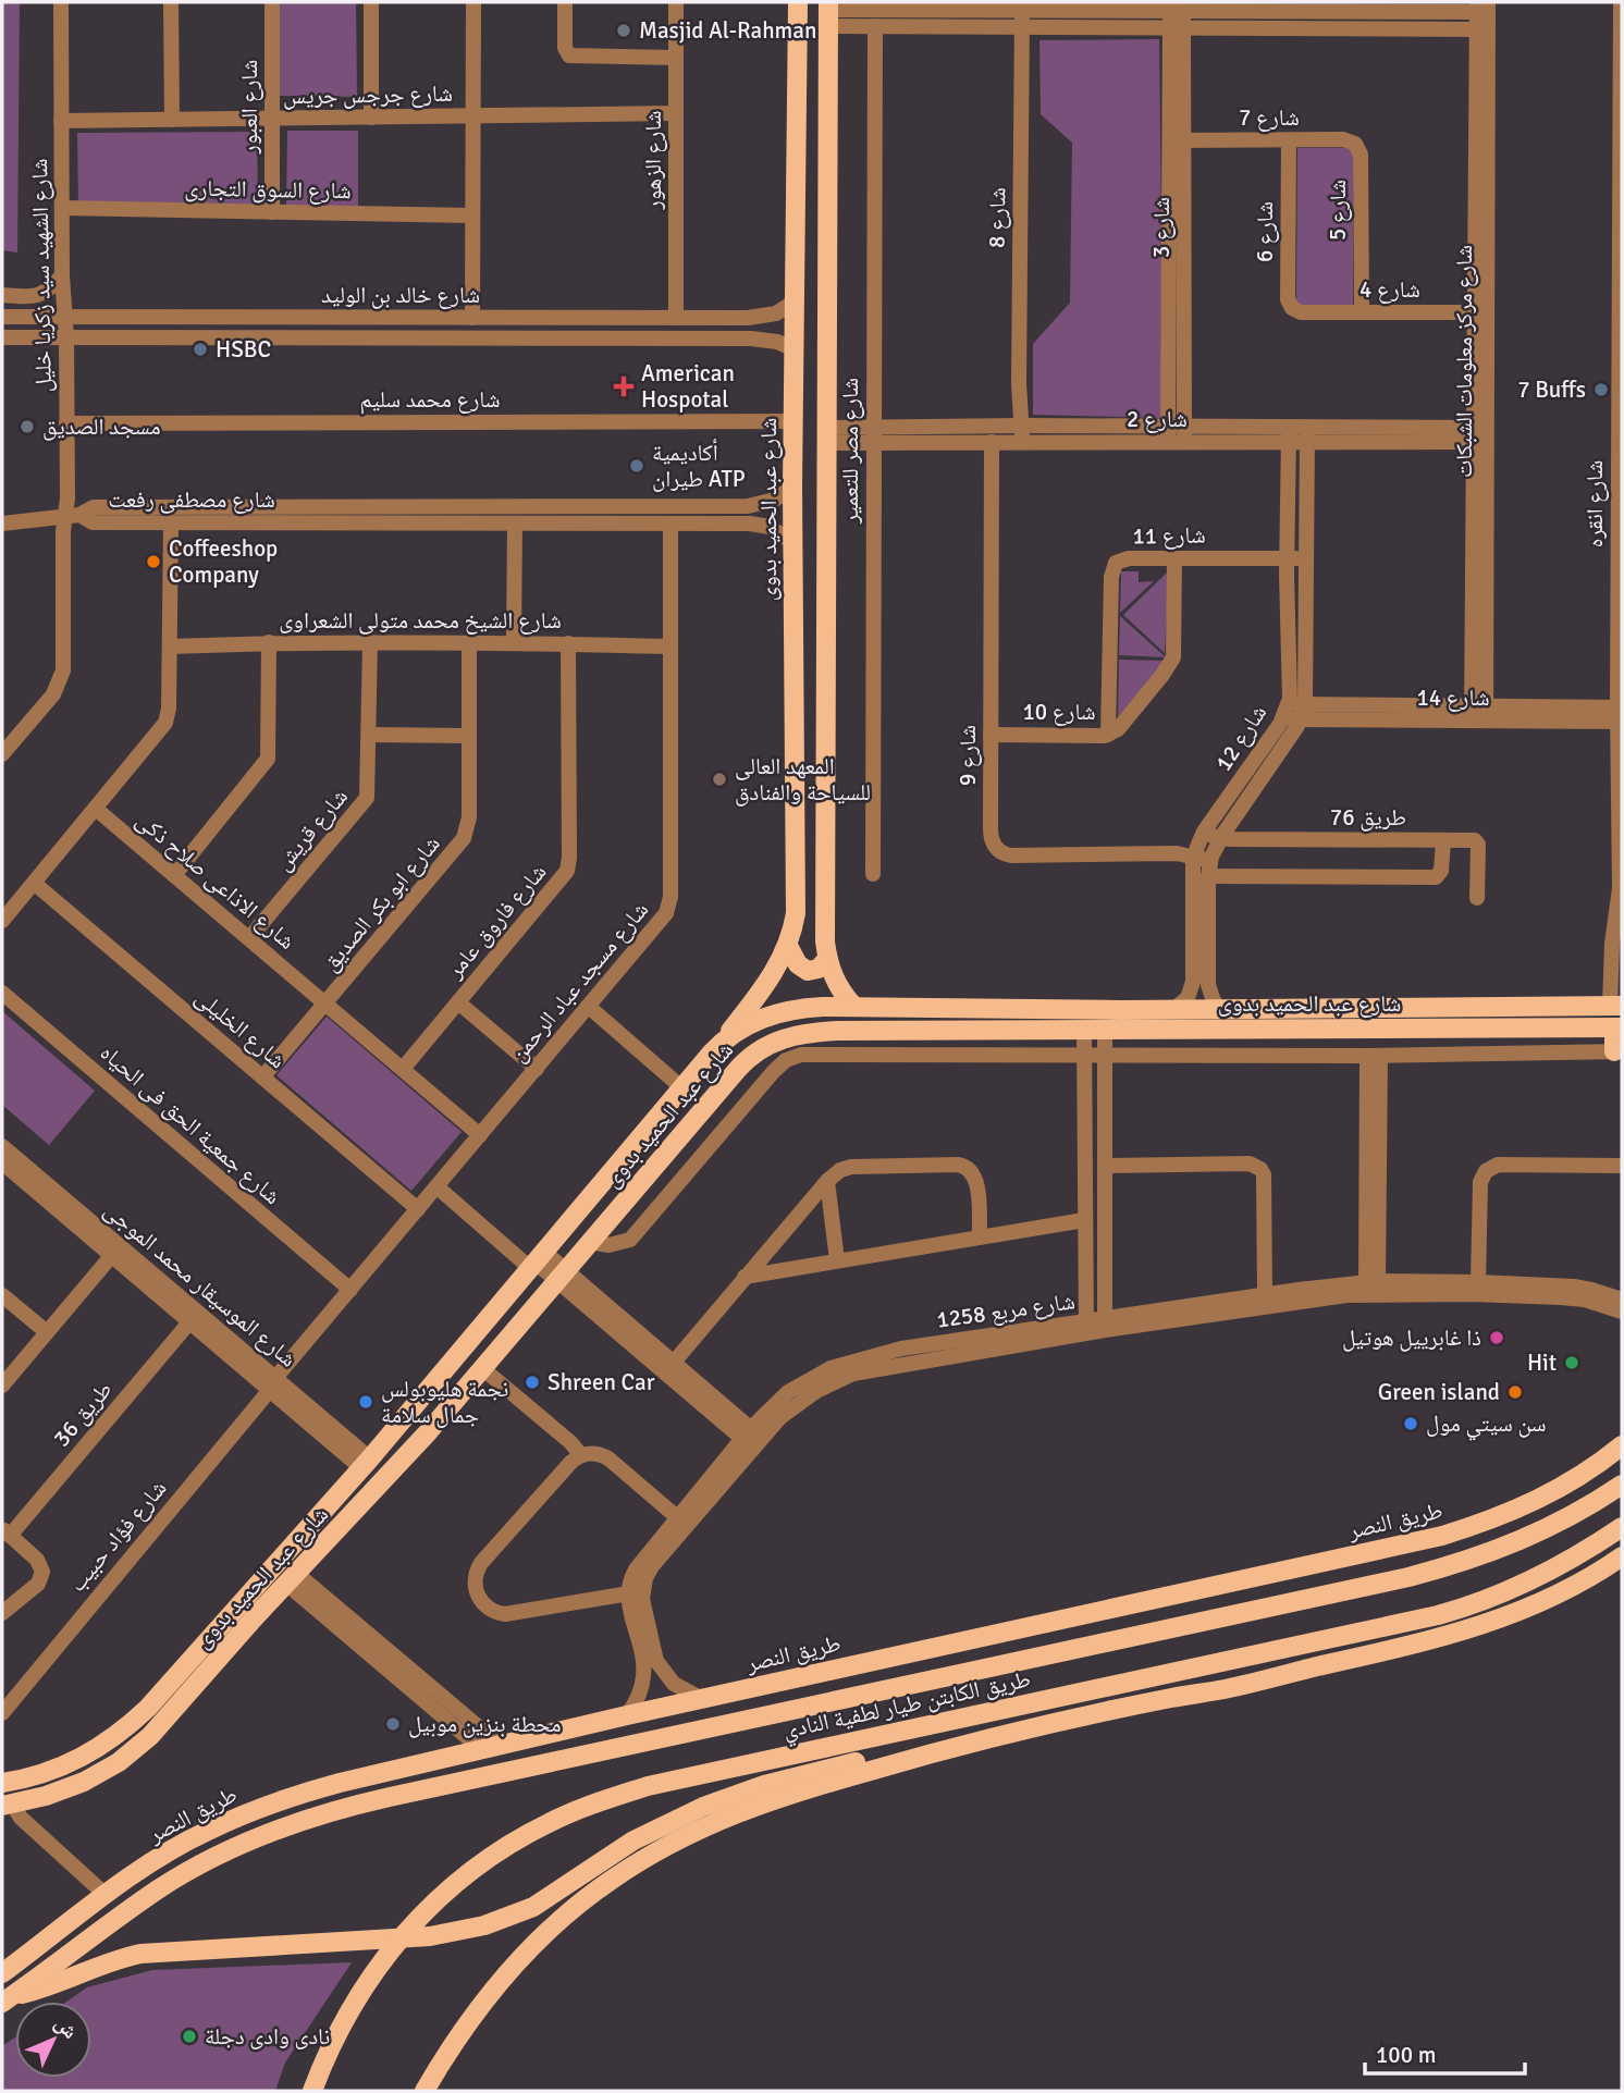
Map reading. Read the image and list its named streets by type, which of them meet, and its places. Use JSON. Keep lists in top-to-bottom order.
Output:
{
  "streets": {
    "main road": ["شارع عبد الحميد بدوى", "طريق النصر", "طريق الكابتن طيار لطفية النادي"],
    "street": [
      "شارع جرجس جريس",
      "شارع العبور",
      "شارع 7",
      "شارع الزهور",
      "شارع السوق التجارى",
      "شارع 5",
      "شارع 8",
      "شارع 3",
      "شارع 6",
      "شارع الشهيد سيد زكريا خليل",
      "شارع 4",
      "شارع خالد بن الوليد",
      "شارع مركز معلومات الشبكات",
      "شارع محمد سليم",
      "شارع 2",
      "شارع مصر للتعمير",
      "شارع مصطفى رفعت",
      "شارع انقره",
      "شارع 11",
      "شارع الشيخ محمد متولى الشعراوى",
      "شارع 14",
      "شارع 10",
      "شارع 12",
      "شارع 9",
      "طريق 76",
      "شارع قريش",
      "شارع الاذاعى صلاح ذكى",
      "شارع ابو بكر الصديق",
      "شارع فاروق عامر",
      "شارع مسجد عباد الرحمن",
      "شارع الخليلى",
      "شارع جمعية الحق فى الحياه",
      "شارع الموسيقار محمد الموجى",
      "شارع مربع 1258",
      "طريق 36",
      "شارع فؤاد حبيب"
    ]
  },
  "crossings": [
    ["شارع جرجس جريس", "شارع العبور"],
    ["شارع جرجس جريس", "شارع الزهور"],
    ["شارع جرجس جريس", "شارع الشهيد سيد زكريا خليل"],
    ["شارع العبور", "شارع السوق التجارى"],
    ["شارع 7", "شارع 5"],
    ["شارع 7", "شارع 3"],
    ["شارع 7", "شارع 6"],
    ["شارع الزهور", "شارع خالد بن الوليد"],
    ["شارع السوق التجارى", "شارع الشهيد سيد زكريا خليل"],
    ["شارع 5", "شارع 4"],
    ["شارع 8", "شارع 2"],
    ["شارع 3", "شارع 2"],
    ["شارع 6", "شارع 4"],
    ["شارع الشهيد سيد زكريا خليل", "شارع خالد بن الوليد"],
    ["شارع الشهيد سيد زكريا خليل", "شارع محمد سليم"],
    ["شارع الشهيد سيد زكريا خليل", "شارع مصطفى رفعت"],
    ["شارع 4", "شارع مركز معلومات الشبكات"],
    ["شارع خالد بن الوليد", "شارع عبد الحميد بدوى"],
    ["شارع مركز معلومات الشبكات", "شارع 2"],
    ["شارع مركز معلومات الشبكات", "شارع 14"],
    ["شارع محمد سليم", "شارع عبد الحميد بدوى"],
    ["شارع 2", "شارع مصر للتعمير"],
    ["شارع 2", "شارع 12"],
    ["شارع 2", "شارع 9"],
    ["شارع مصطفى رفعت", "شارع عبد الحميد بدوى"],
    ["شارع مصطفى رفعت", "شارع مسجد عباد الرحمن"],
    ["شارع انقره", "شارع عبد الحميد بدوى"],
    ["شارع انقره", "شارع 14"],
    ["شارع عبد الحميد بدوى", "شارع 12"],
    ["شارع عبد الحميد بدوى", "شارع الموسيقار محمد الموجى"],
    ["شارع 11", "شارع 10"],
    ["شارع 11", "شارع 12"],
    ["شارع الشيخ محمد متولى الشعراوى", "شارع قريش"],
    ["شارع الشيخ محمد متولى الشعراوى", "شارع ابو بكر الصديق"],
    ["شارع الشيخ محمد متولى الشعراوى", "شارع فاروق عامر"],
    ["شارع الشيخ محمد متولى الشعراوى", "شارع مسجد عباد الرحمن"],
    ["شارع 14", "شارع 12"],
    ["شارع 10", "شارع 9"],
    ["شارع 12", "شارع 9"],
    ["شارع 12", "طريق 76"],
    ["شارع 9", "طريق 76"],
    ["شارع قريش", "شارع الاذاعى صلاح ذكى"],
    ["شارع الاذاعى صلاح ذكى", "شارع ابو بكر الصديق"],
    ["شارع الاذاعى صلاح ذكى", "شارع فاروق عامر"],
    ["شارع الاذاعى صلاح ذكى", "شارع مسجد عباد الرحمن"],
    ["شارع ابو بكر الصديق", "شارع الخليلى"],
    ["شارع مسجد عباد الرحمن", "شارع الخليلى"],
    ["شارع مسجد عباد الرحمن", "شارع جمعية الحق فى الحياه"],
    ["شارع مسجد عباد الرحمن", "شارع الموسيقار محمد الموجى"],
    ["شارع مسجد عباد الرحمن", "شارع فؤاد حبيب"],
    ["شارع الموسيقار محمد الموجى", "طريق 36"],
    ["شارع الموسيقار محمد الموجى", "شارع فؤاد حبيب"]
  ],
  "places": {
    "other": [
      "Masjid Al-Rahman",
      "HSBC",
      "7 Buffs",
      "مسجد الصديق",
      "أكاديمية طيران ATP",
      "Coffeeshop Company",
      "المعهد العالى للسياحة والفنادق",
      "ذا غابرييل هوتيل",
      "Hit",
      "Shreen Car",
      "Green island",
      "نجمة هليوبولس جمال سلامة",
      "سن سيتي مول",
      "محطة بنزين موبيل",
      "نادى وادى دجلة"
    ],
    "health": ["American Hospotal"]
  },
  "scale_bar": "100 m",
  "north": "top right"
}
